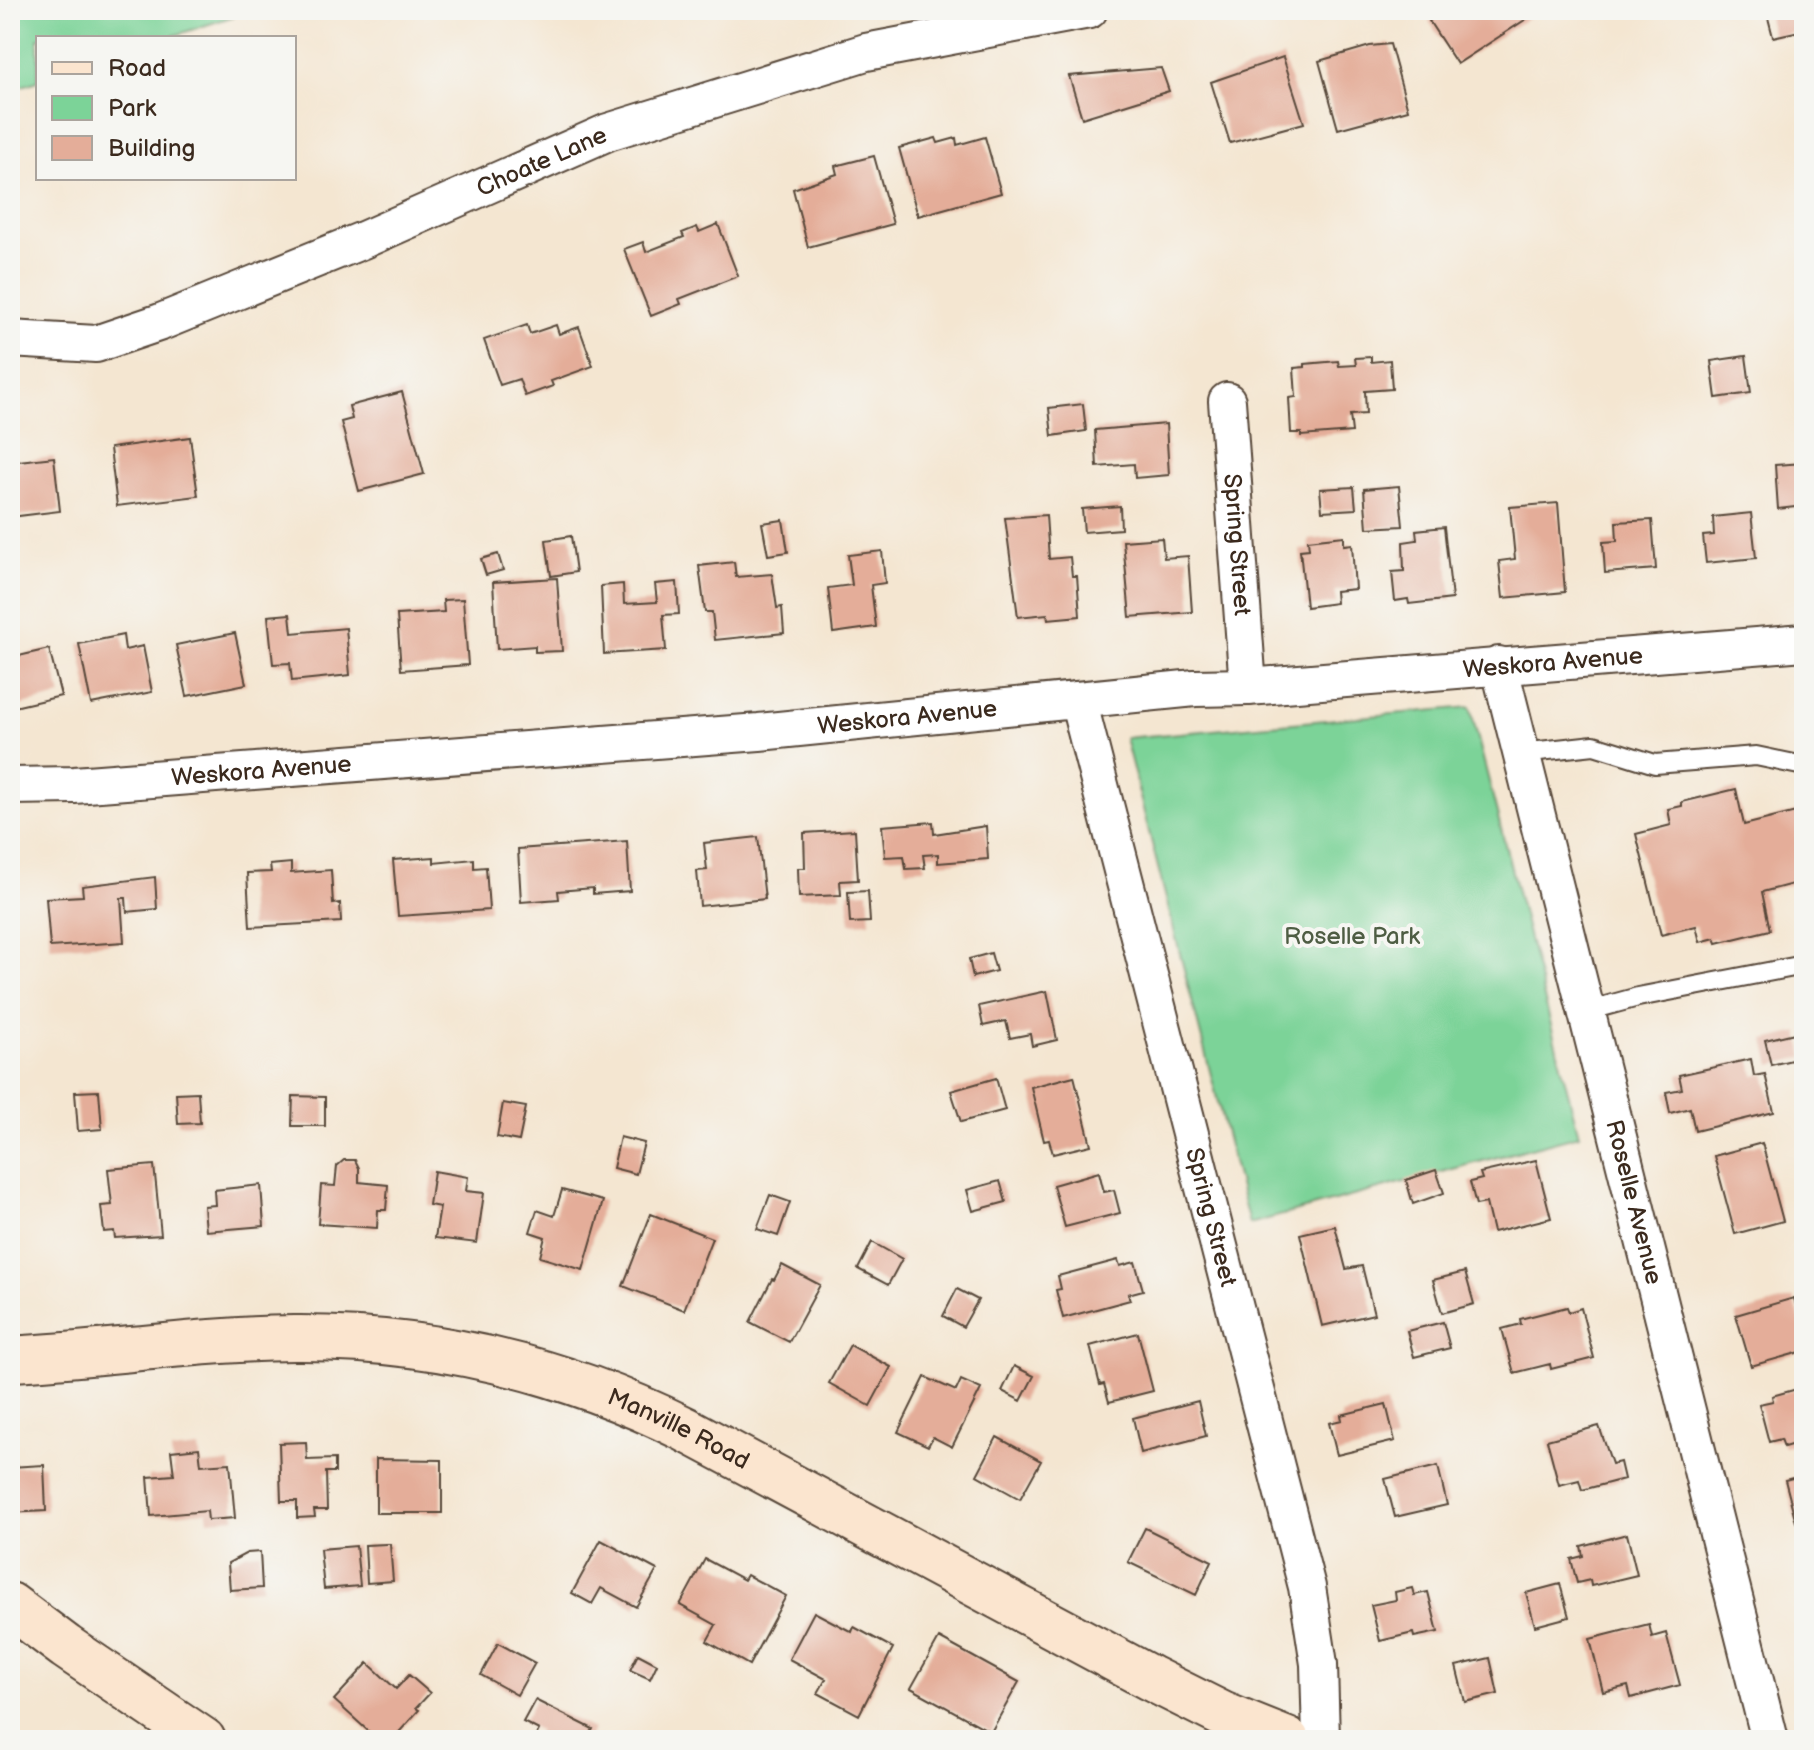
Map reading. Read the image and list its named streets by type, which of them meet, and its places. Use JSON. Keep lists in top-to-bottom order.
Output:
{
  "streets": {
    "main road": ["Manville Road"],
    "street": [
      "Choate Lane",
      "Spring Street",
      "Weskora Avenue",
      "Roselle Avenue"
    ]
  },
  "crossings": [
    ["Spring Street", "Weskora Avenue"],
    ["Weskora Avenue", "Roselle Avenue"]
  ],
  "parks": ["Roselle Park"],
  "legend": ["Road", "Park", "Building"]
}
